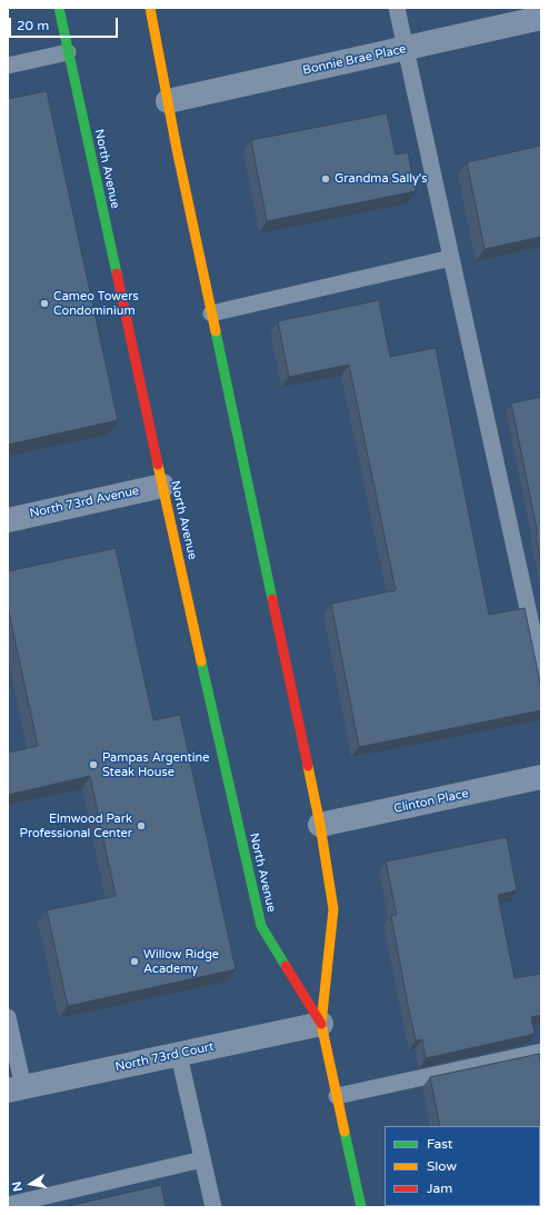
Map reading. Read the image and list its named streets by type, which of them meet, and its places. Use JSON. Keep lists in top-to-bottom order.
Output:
{
  "streets": {
    "main road": ["North Avenue"],
    "street": [
      "Bonnie Brae Place",
      "North 73rd Avenue",
      "Clinton Place",
      "North 73rd Court"
    ]
  },
  "crossings": [
    ["Bonnie Brae Place", "North Avenue"],
    ["North Avenue", "North 73rd Avenue"],
    ["North Avenue", "Clinton Place"],
    ["North Avenue", "North 73rd Court"]
  ],
  "places": [
    "Grandma Sally's",
    "Cameo Towers Condominium",
    "Pampas Argentine Steak House",
    "Elmwood Park Professional Center",
    "Willow Ridge Academy"
  ],
  "legend": ["Fast", "Slow", "Jam"],
  "scale_bar": "20 m",
  "north": "left"
}
